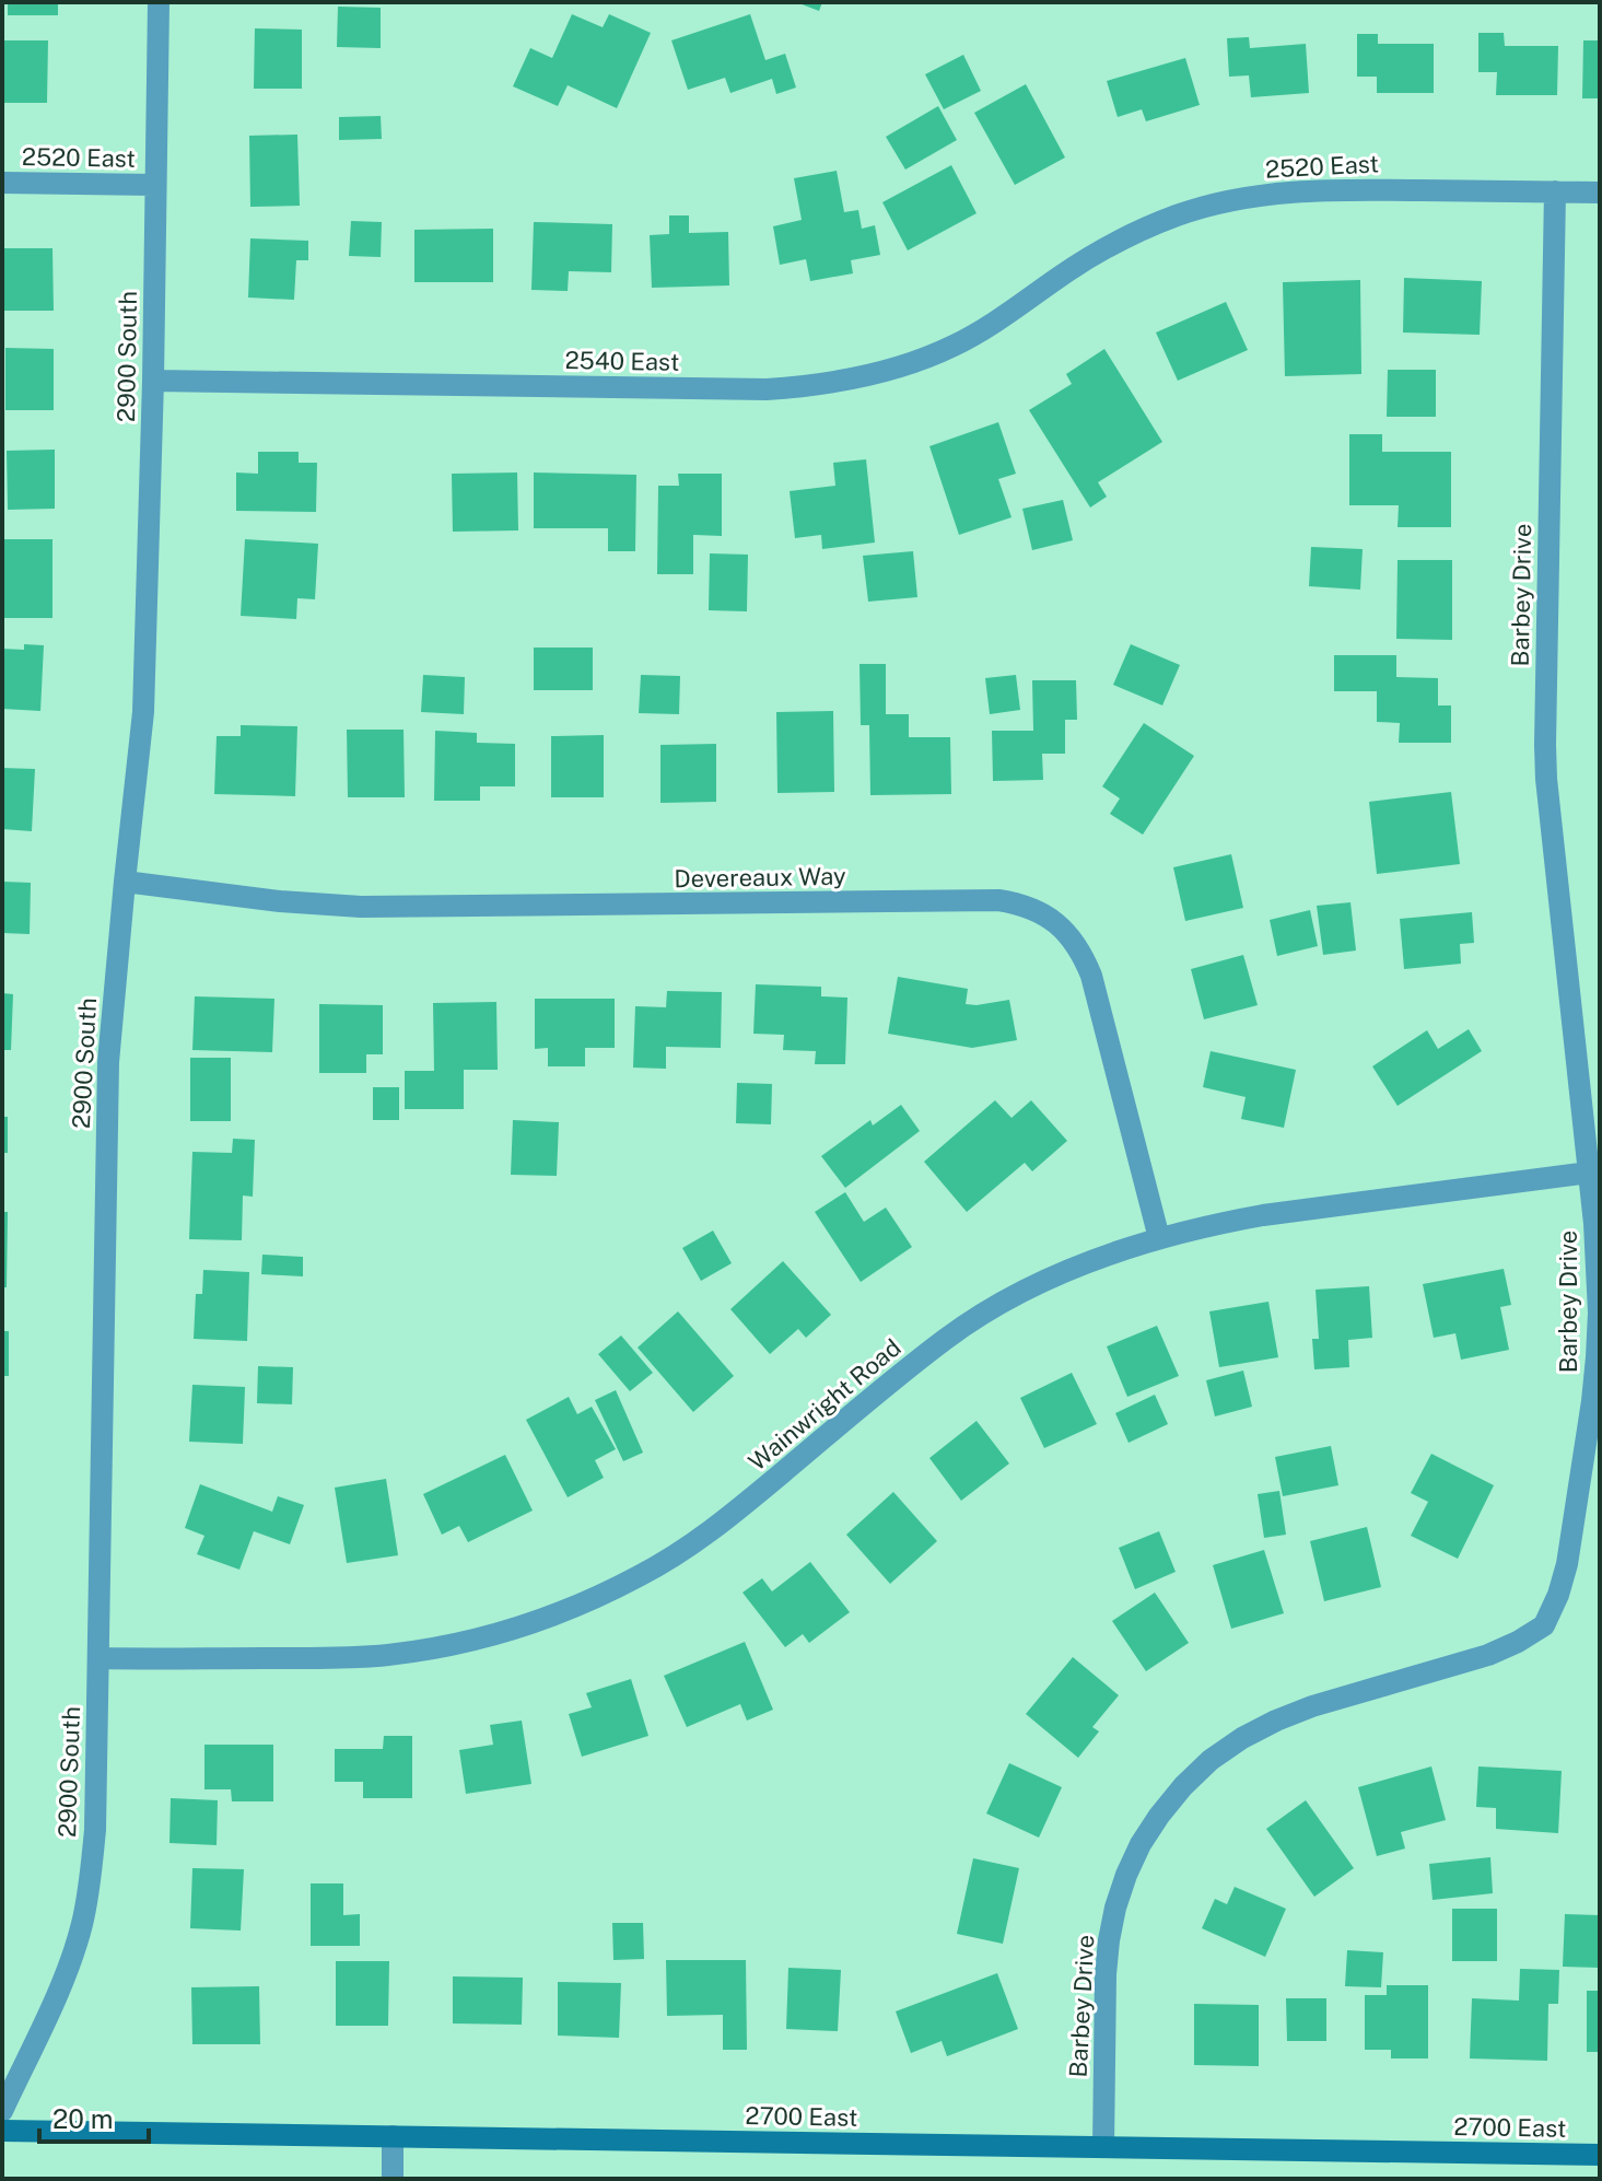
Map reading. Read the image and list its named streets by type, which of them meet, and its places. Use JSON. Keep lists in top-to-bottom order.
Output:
{
  "streets": {
    "street": [
      "2520 East",
      "2900 South",
      "2540 East",
      "Barbey Drive",
      "Devereaux Way",
      "Wainwright Road",
      "2700 East"
    ]
  },
  "crossings": [
    ["2520 East", "2900 South"],
    ["2520 East", "2540 East"],
    ["2520 East", "Barbey Drive"],
    ["2900 South", "2540 East"],
    ["2900 South", "Devereaux Way"],
    ["2900 South", "Wainwright Road"],
    ["Barbey Drive", "Wainwright Road"],
    ["Barbey Drive", "2700 East"],
    ["Devereaux Way", "Wainwright Road"]
  ],
  "scale_bar": "20 m"
}
